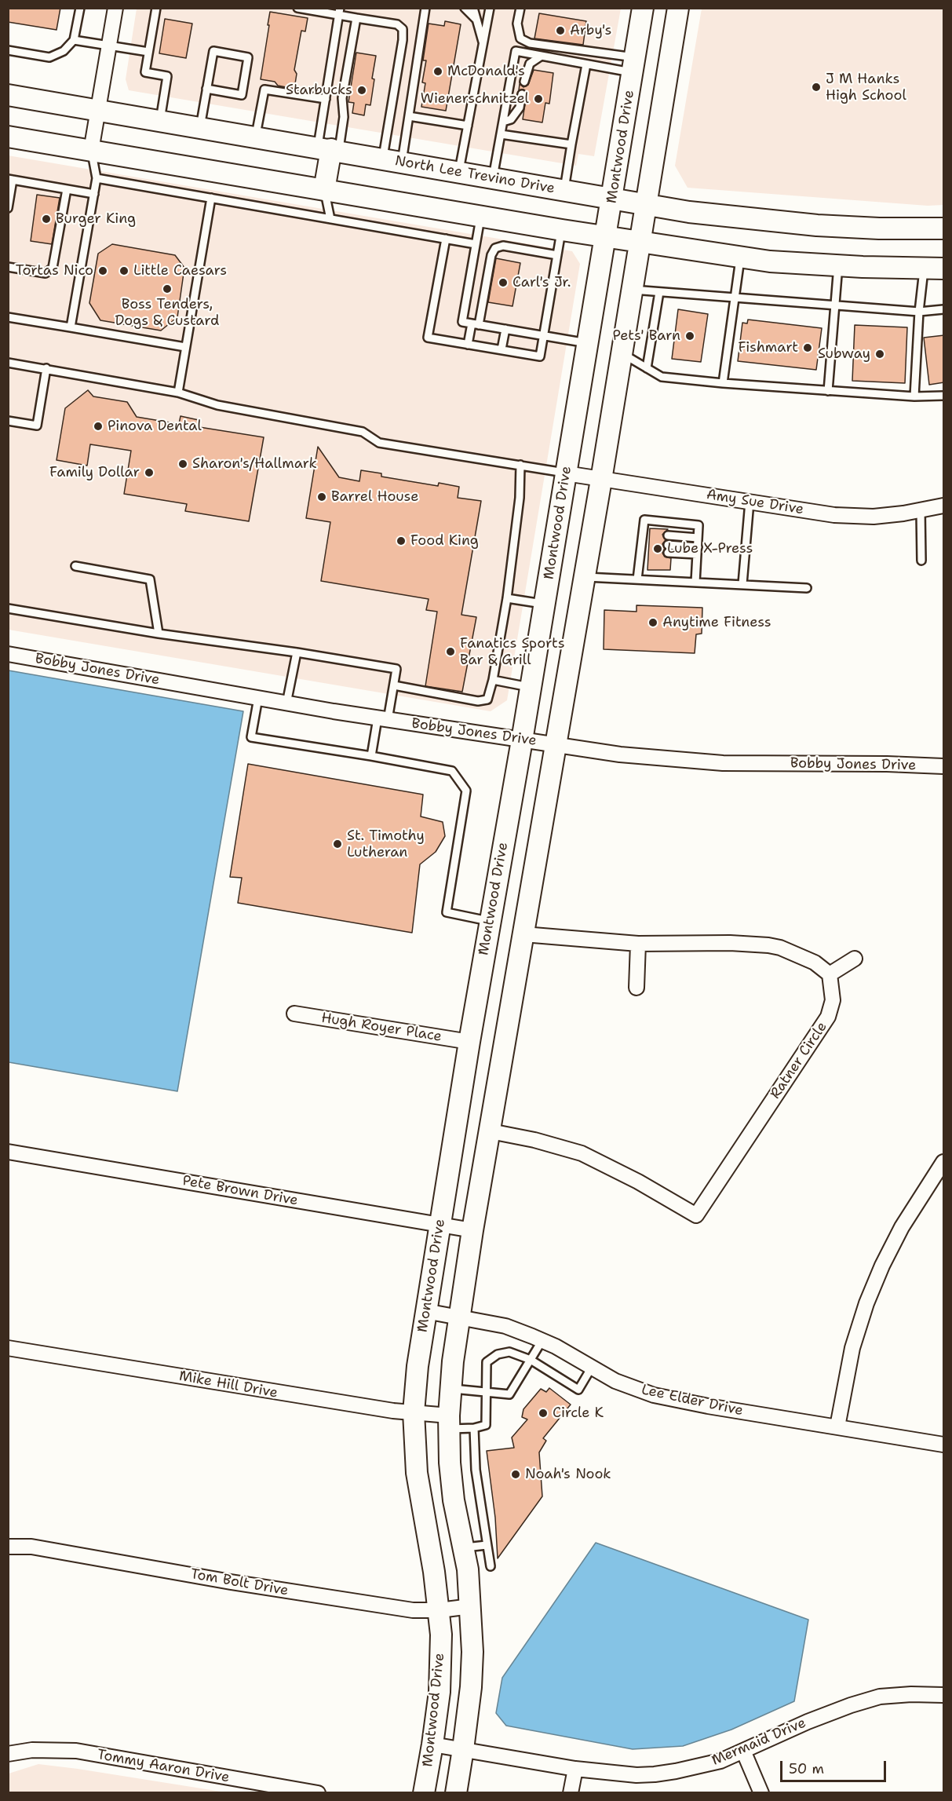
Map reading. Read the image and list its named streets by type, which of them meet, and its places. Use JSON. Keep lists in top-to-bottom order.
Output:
{
  "streets": {
    "main road": ["Montwood Drive", "North Lee Trevino Drive"],
    "street": [
      "Amy Sue Drive",
      "Bobby Jones Drive",
      "Hugh Royer Place",
      "Ratner Circle",
      "Pete Brown Drive",
      "Mike Hill Drive",
      "Lee Elder Drive",
      "Tom Bolt Drive",
      "Mermaid Drive",
      "Tommy Aaron Drive"
    ]
  },
  "crossings": [
    ["Montwood Drive", "North Lee Trevino Drive"],
    ["Montwood Drive", "Amy Sue Drive"],
    ["Montwood Drive", "Bobby Jones Drive"],
    ["Montwood Drive", "Hugh Royer Place"],
    ["Montwood Drive", "Pete Brown Drive"],
    ["Montwood Drive", "Mike Hill Drive"],
    ["Montwood Drive", "Lee Elder Drive"],
    ["Montwood Drive", "Tom Bolt Drive"],
    ["Montwood Drive", "Mermaid Drive"]
  ],
  "places": [
    "Arby's",
    "McDonald's",
    "J M Hanks High School",
    "Starbucks",
    "Wienerschnitzel",
    "Burger King",
    "Tortas Nico",
    "Little Caesars",
    "Carl's Jr.",
    "Boss Tenders, Dogs & Custard",
    "Pets' Barn",
    "Fishmart",
    "Subway",
    "Pinova Dental",
    "Sharon's/Hallmark",
    "Family Dollar",
    "Barrel House",
    "Food King",
    "Lube X-Press",
    "Anytime Fitness",
    "Fanatics Sports Bar & Grill",
    "St. Timothy Lutheran",
    "Circle K",
    "Noah's Nook"
  ],
  "scale_bar": "50 m"
}
